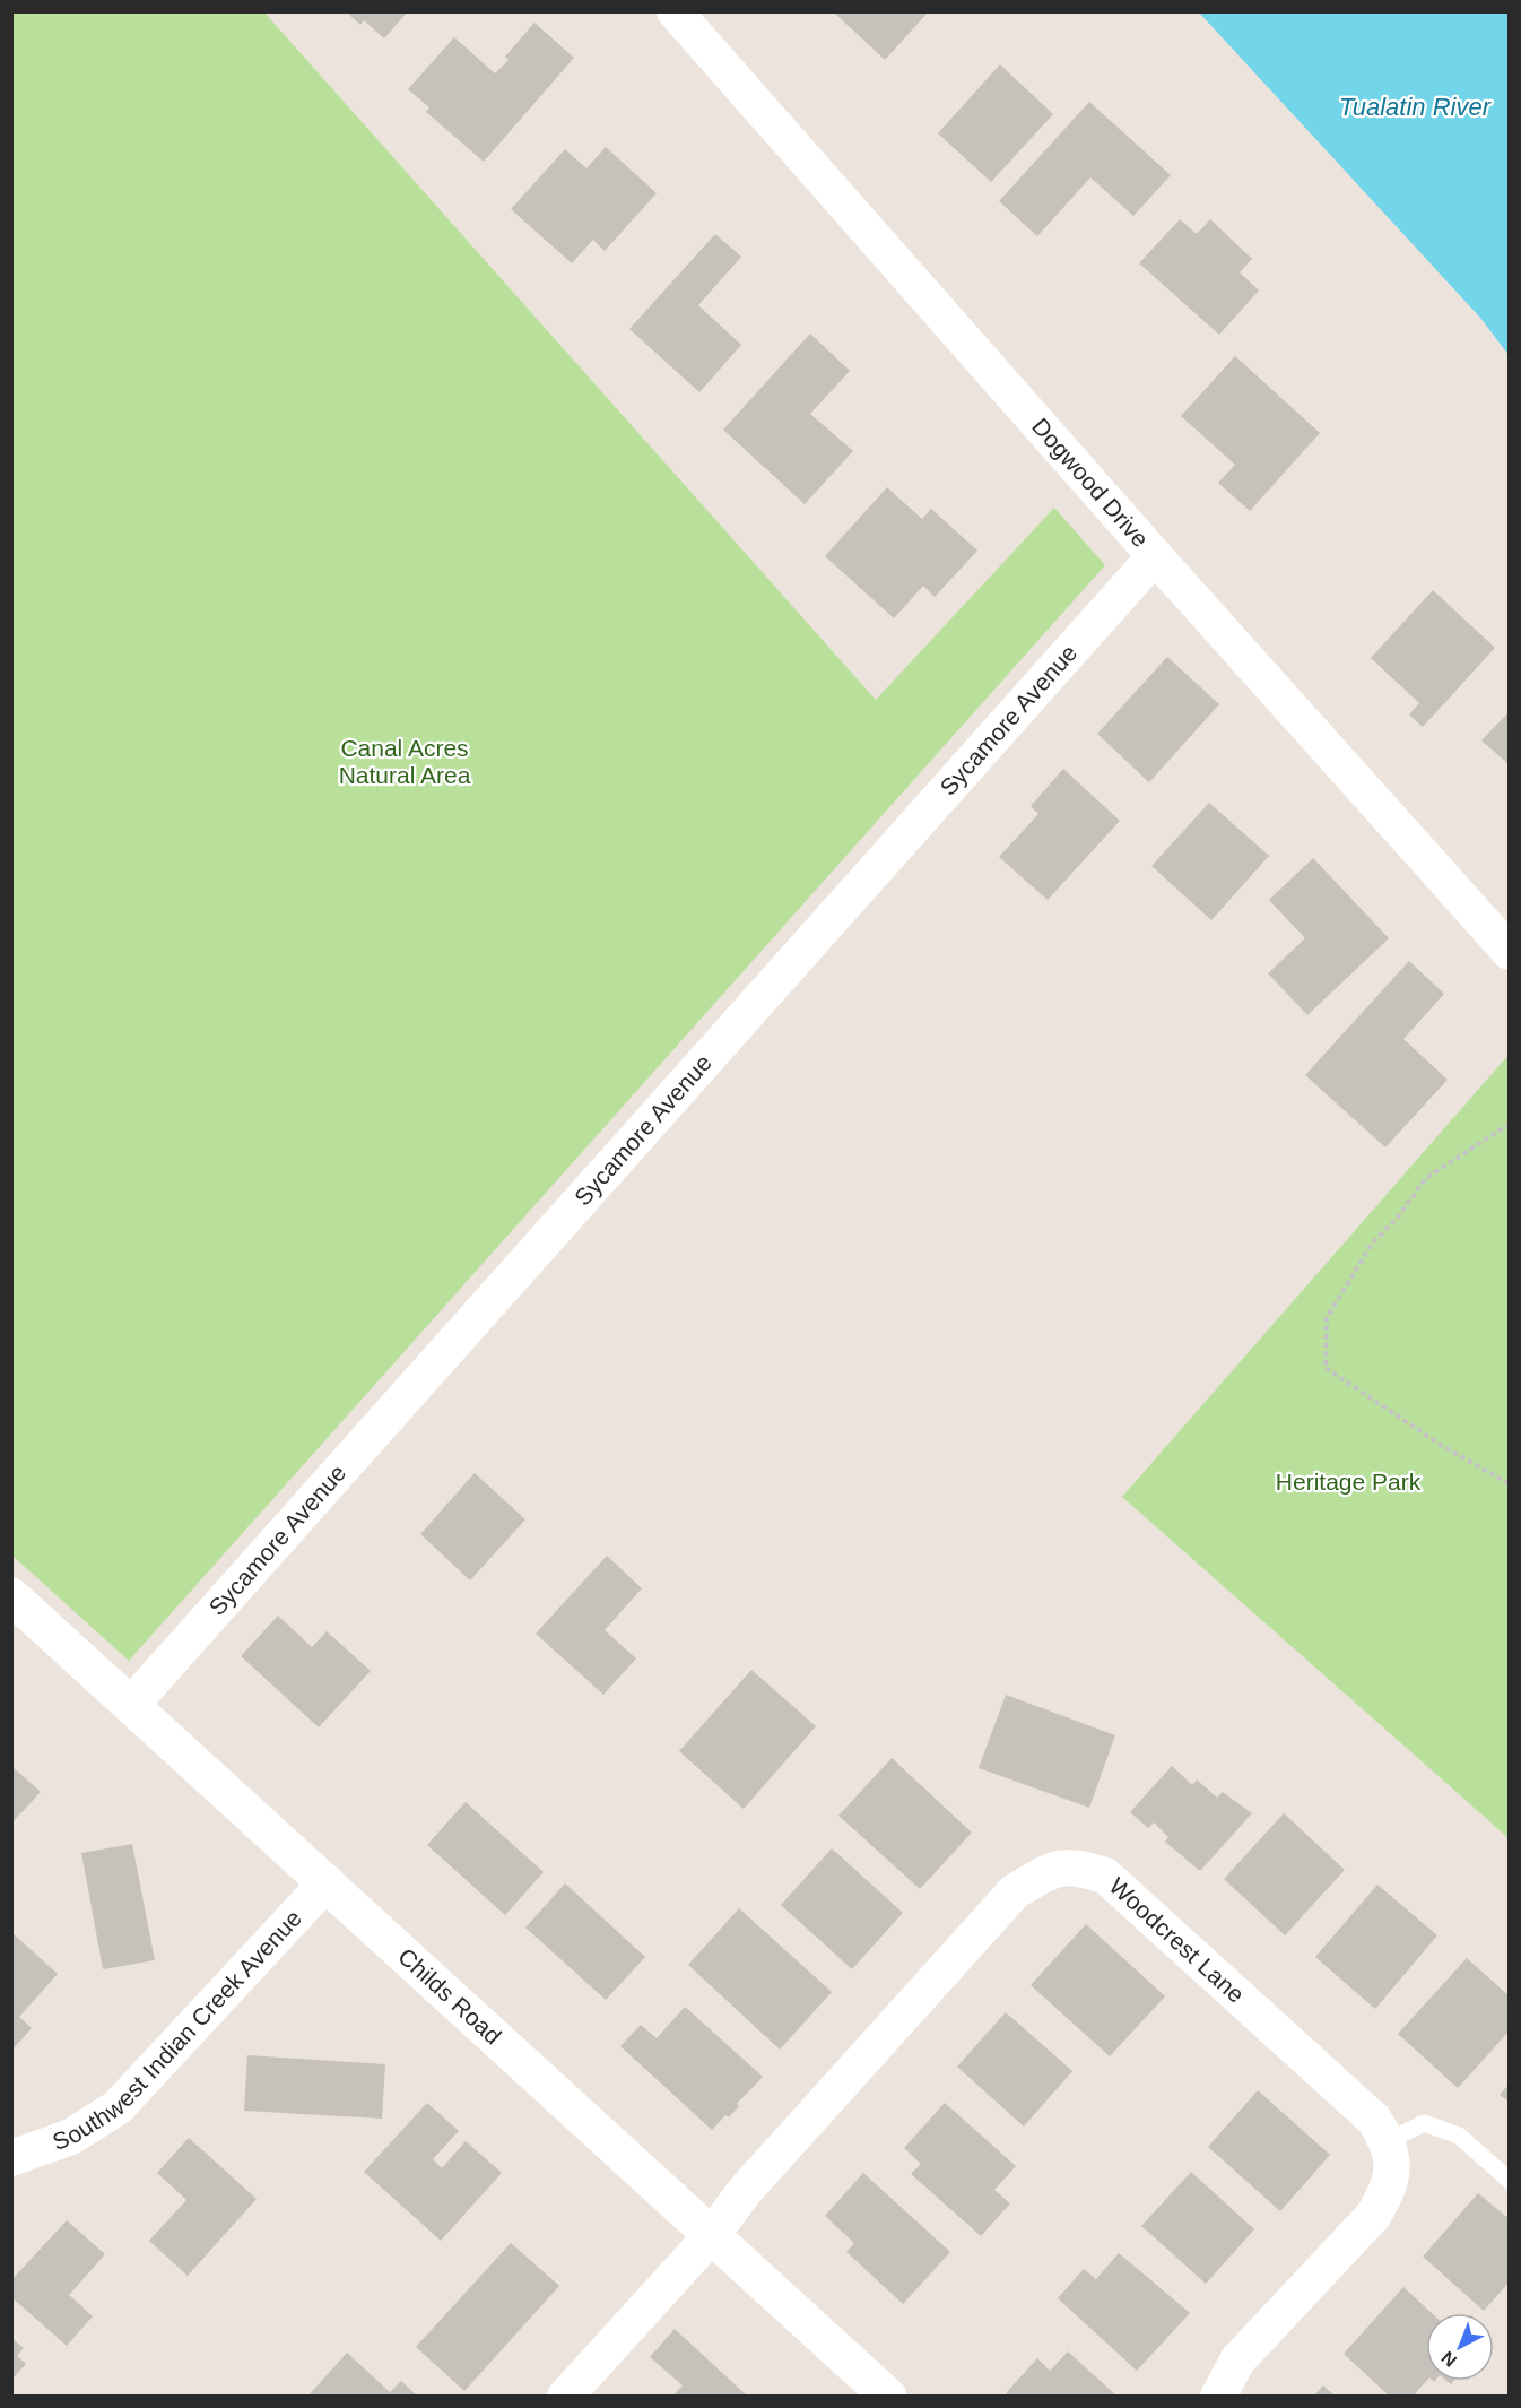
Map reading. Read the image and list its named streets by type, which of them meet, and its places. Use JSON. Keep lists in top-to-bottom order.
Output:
{
  "streets": {
    "street": [
      "Dogwood Drive",
      "Sycamore Avenue",
      "Woodcrest Lane",
      "Childs Road",
      "Southwest Indian Creek Avenue"
    ]
  },
  "crossings": [
    ["Dogwood Drive", "Sycamore Avenue"],
    ["Sycamore Avenue", "Childs Road"],
    ["Woodcrest Lane", "Childs Road"],
    ["Childs Road", "Southwest Indian Creek Avenue"]
  ],
  "water": ["Tualatin River"],
  "parks": ["Canal Acres Natural Area", "Heritage Park"],
  "north": "bottom left"
}
